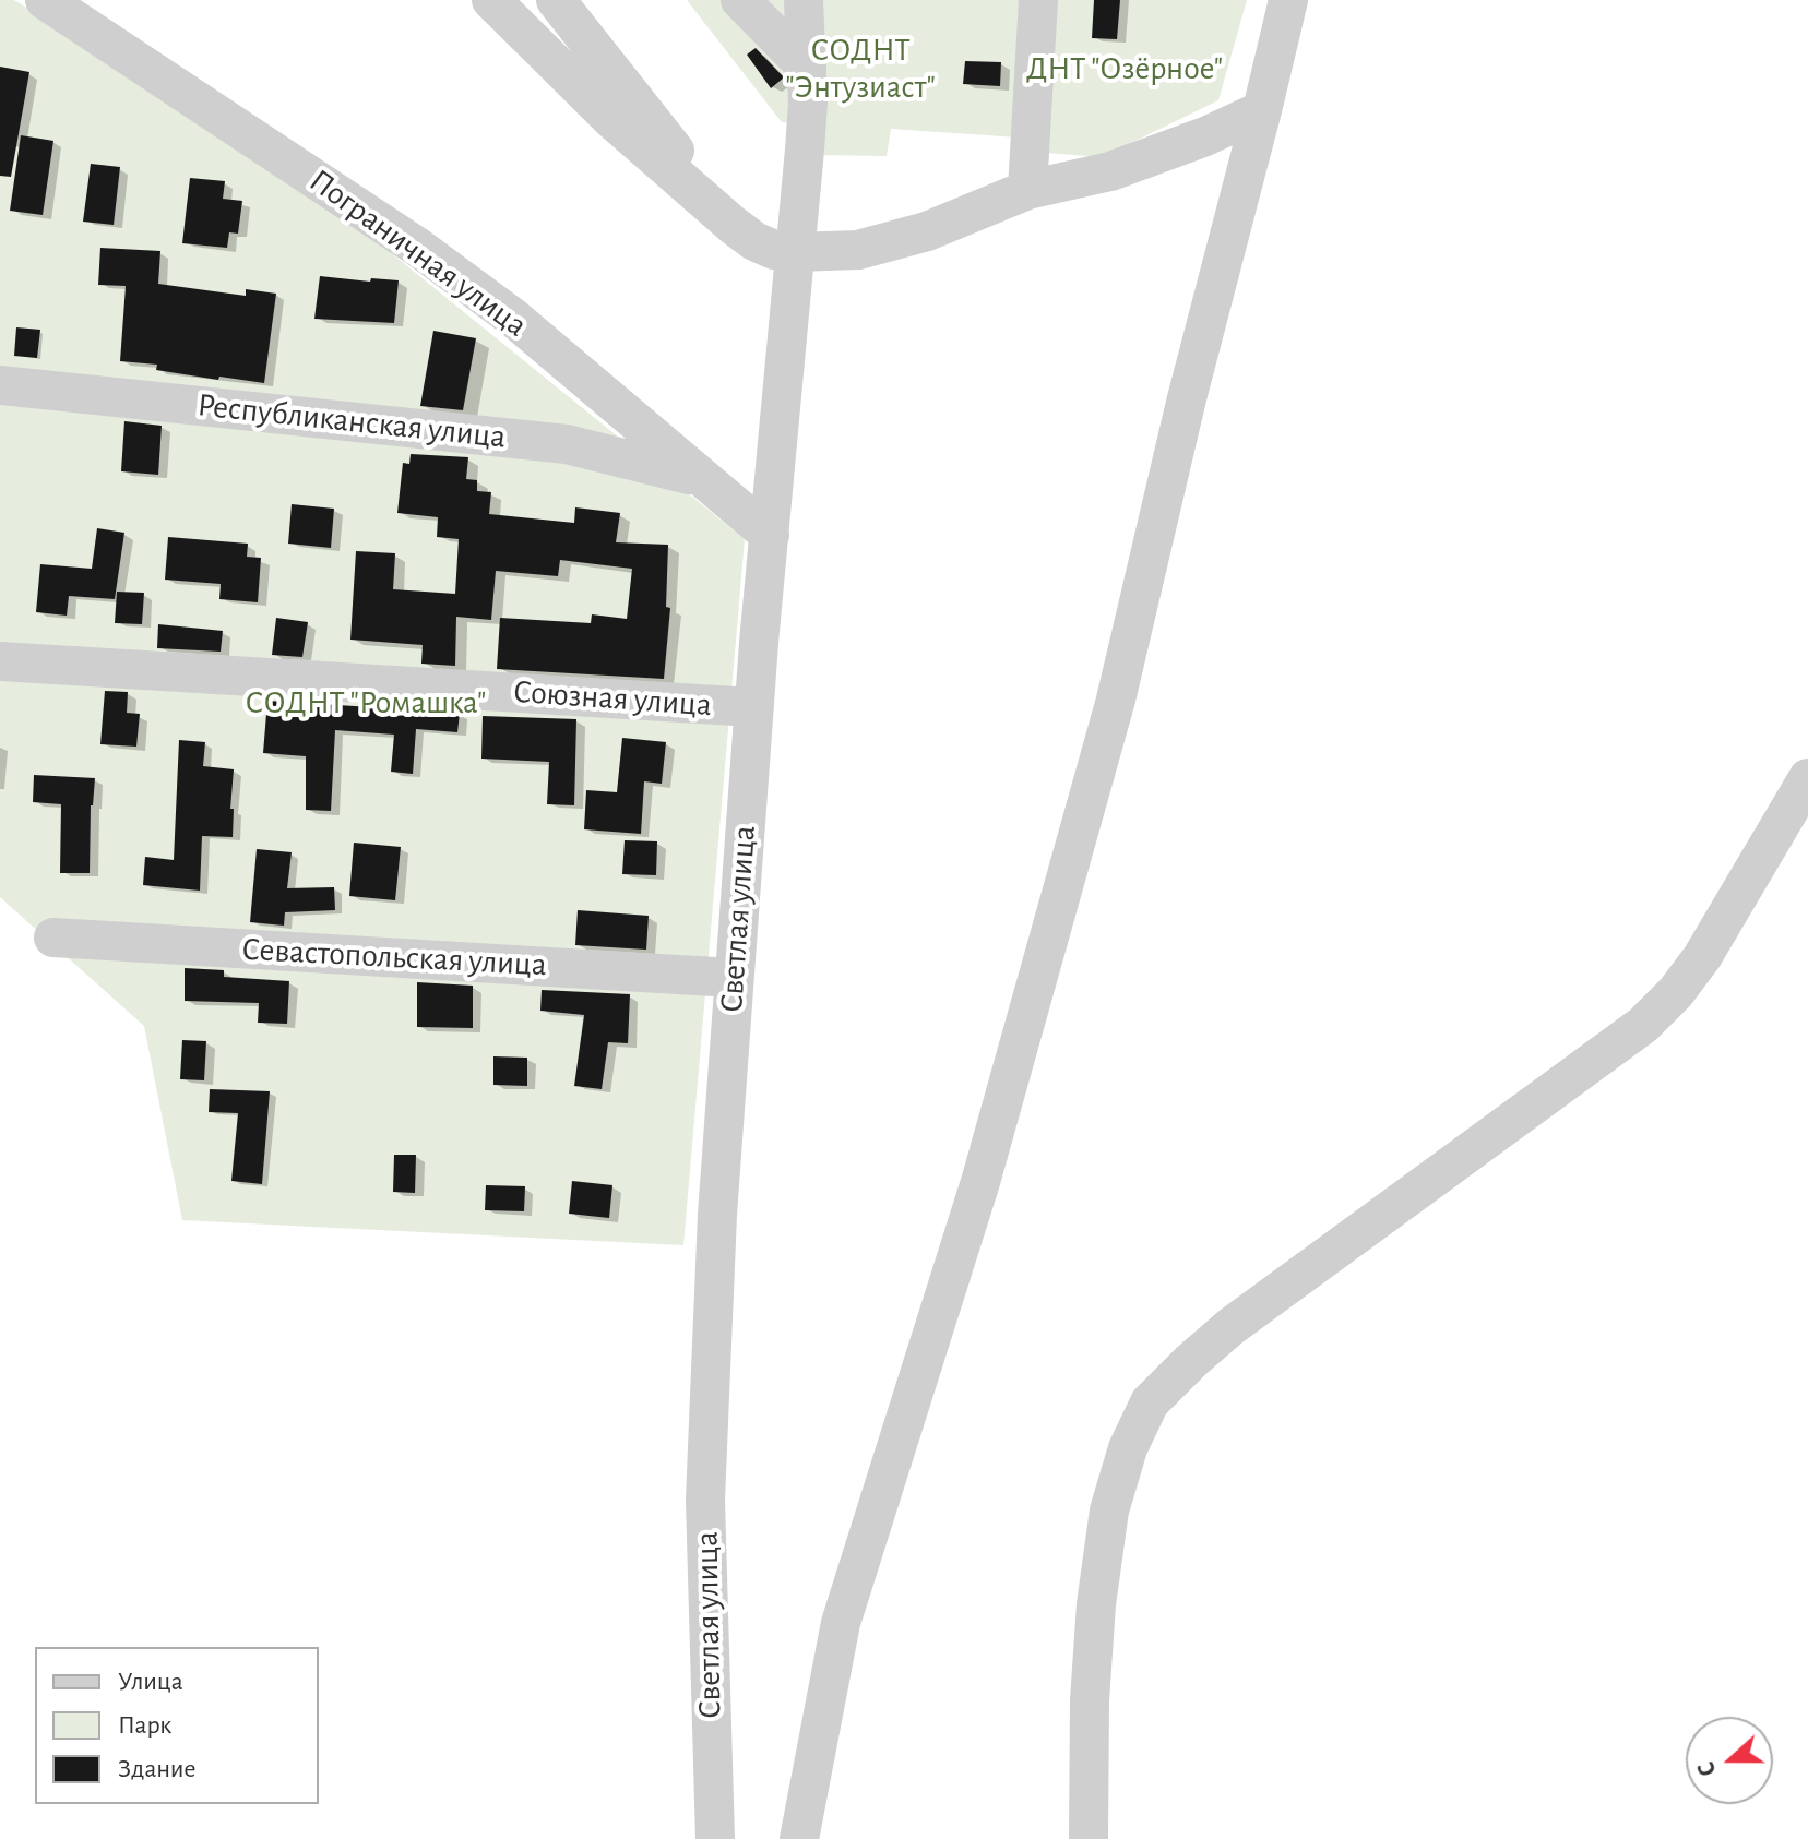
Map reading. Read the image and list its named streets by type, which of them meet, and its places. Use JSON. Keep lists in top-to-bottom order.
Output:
{
  "streets": {
    "street": [
      "Пограничная улица",
      "Республиканская улица",
      "Союзная улица",
      "Светлая улица",
      "Севастопольская улица"
    ]
  },
  "crossings": [
    ["Пограничная улица", "Республиканская улица"],
    ["Пограничная улица", "Светлая улица"],
    ["Союзная улица", "Светлая улица"],
    ["Светлая улица", "Севастопольская улица"]
  ],
  "parks": ["СОДНТ \"Энтузиаст\"", "ДНТ \"Озёрное\"", "СОДНТ \"Ромашка\""],
  "legend": ["Улица", "Парк", "Здание"],
  "north": "left"
}
